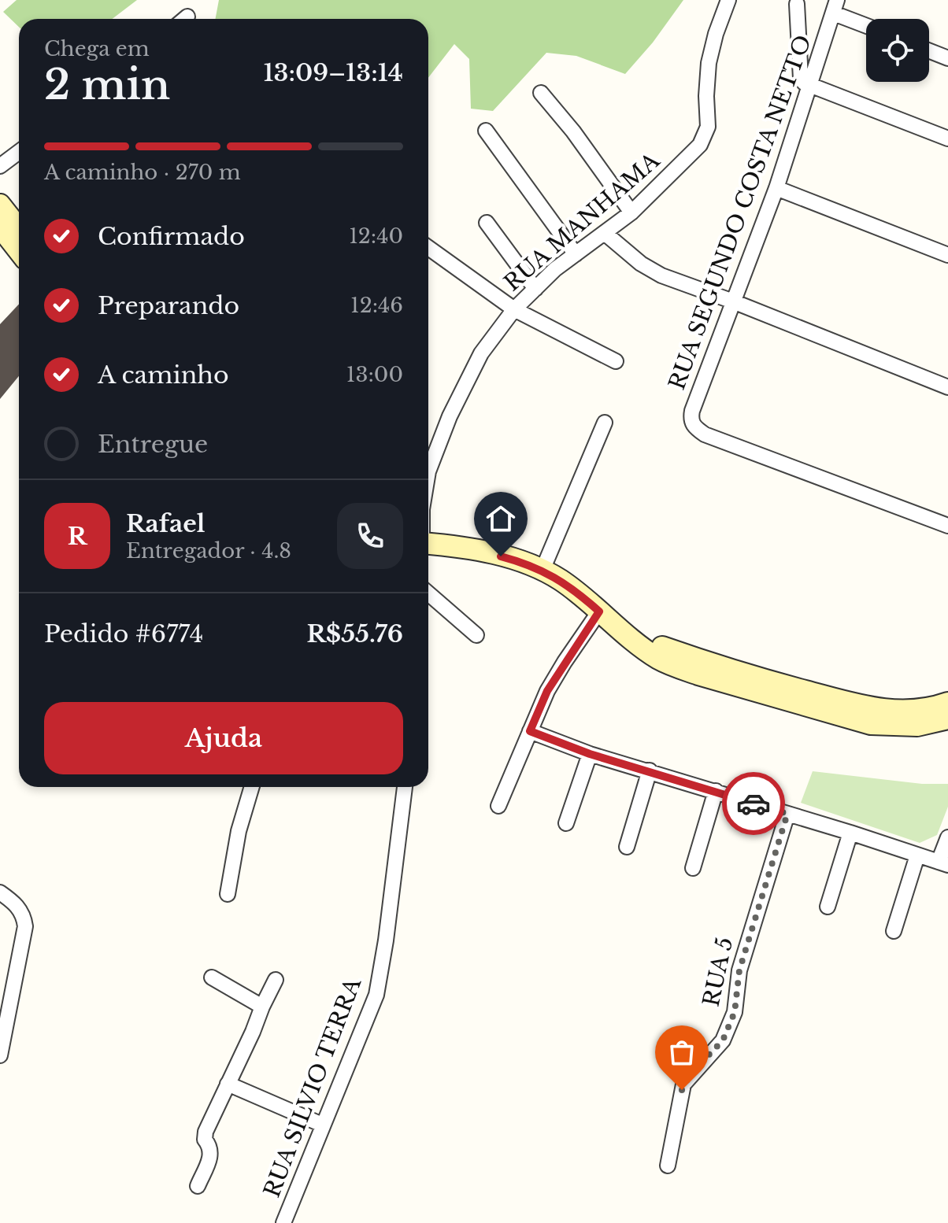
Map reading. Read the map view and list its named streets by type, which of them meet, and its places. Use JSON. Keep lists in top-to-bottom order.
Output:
{
  "streets": {
    "street": [
      "RUA SEGUNDO COSTA NETTO",
      "RUA MANHAMA",
      "RUA 5",
      "RUA SILVIO TERRA"
    ]
  },
  "page": {
    "heading": ["2 min", "Chega em", "13:09–13:14"],
    "panel": [
      "Rafael",
      "Entregador · 4.8",
      "Pedido #6774",
      "R$55.76"
    ],
    "bar": "A caminho · 270 m",
    "list": [
      ["Confirmado", "12:40"],
      ["Preparando", "12:46"],
      ["A caminho", "13:00"],
      "Entregue"
    ],
    "round": "R",
    "buttons": "Ajuda"
  }
}
